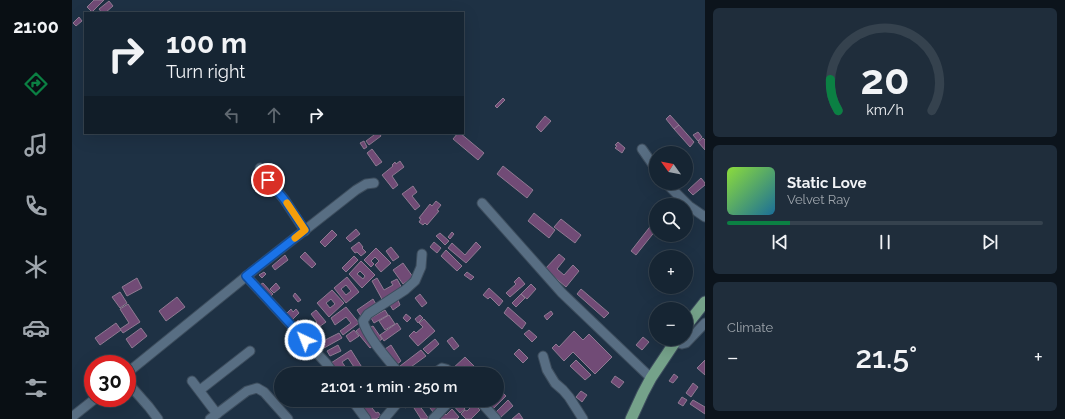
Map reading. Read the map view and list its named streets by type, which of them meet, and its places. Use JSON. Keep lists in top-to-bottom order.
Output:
{
  "north": "top left",
  "page": {
    "tabs": "21:00",
    "turn": ["100 m", "Turn right"],
    "map_buttons": ["+", "−"],
    "song": ["Static Love", "Velvet Ray"],
    "tile": "Climate",
    "heat": ["−", "21.5°", "+"],
    "limit": "30",
    "trip": "21:01 · 1 min · 250 m",
    "gauge": ["20", "km/h"]
  }
}
